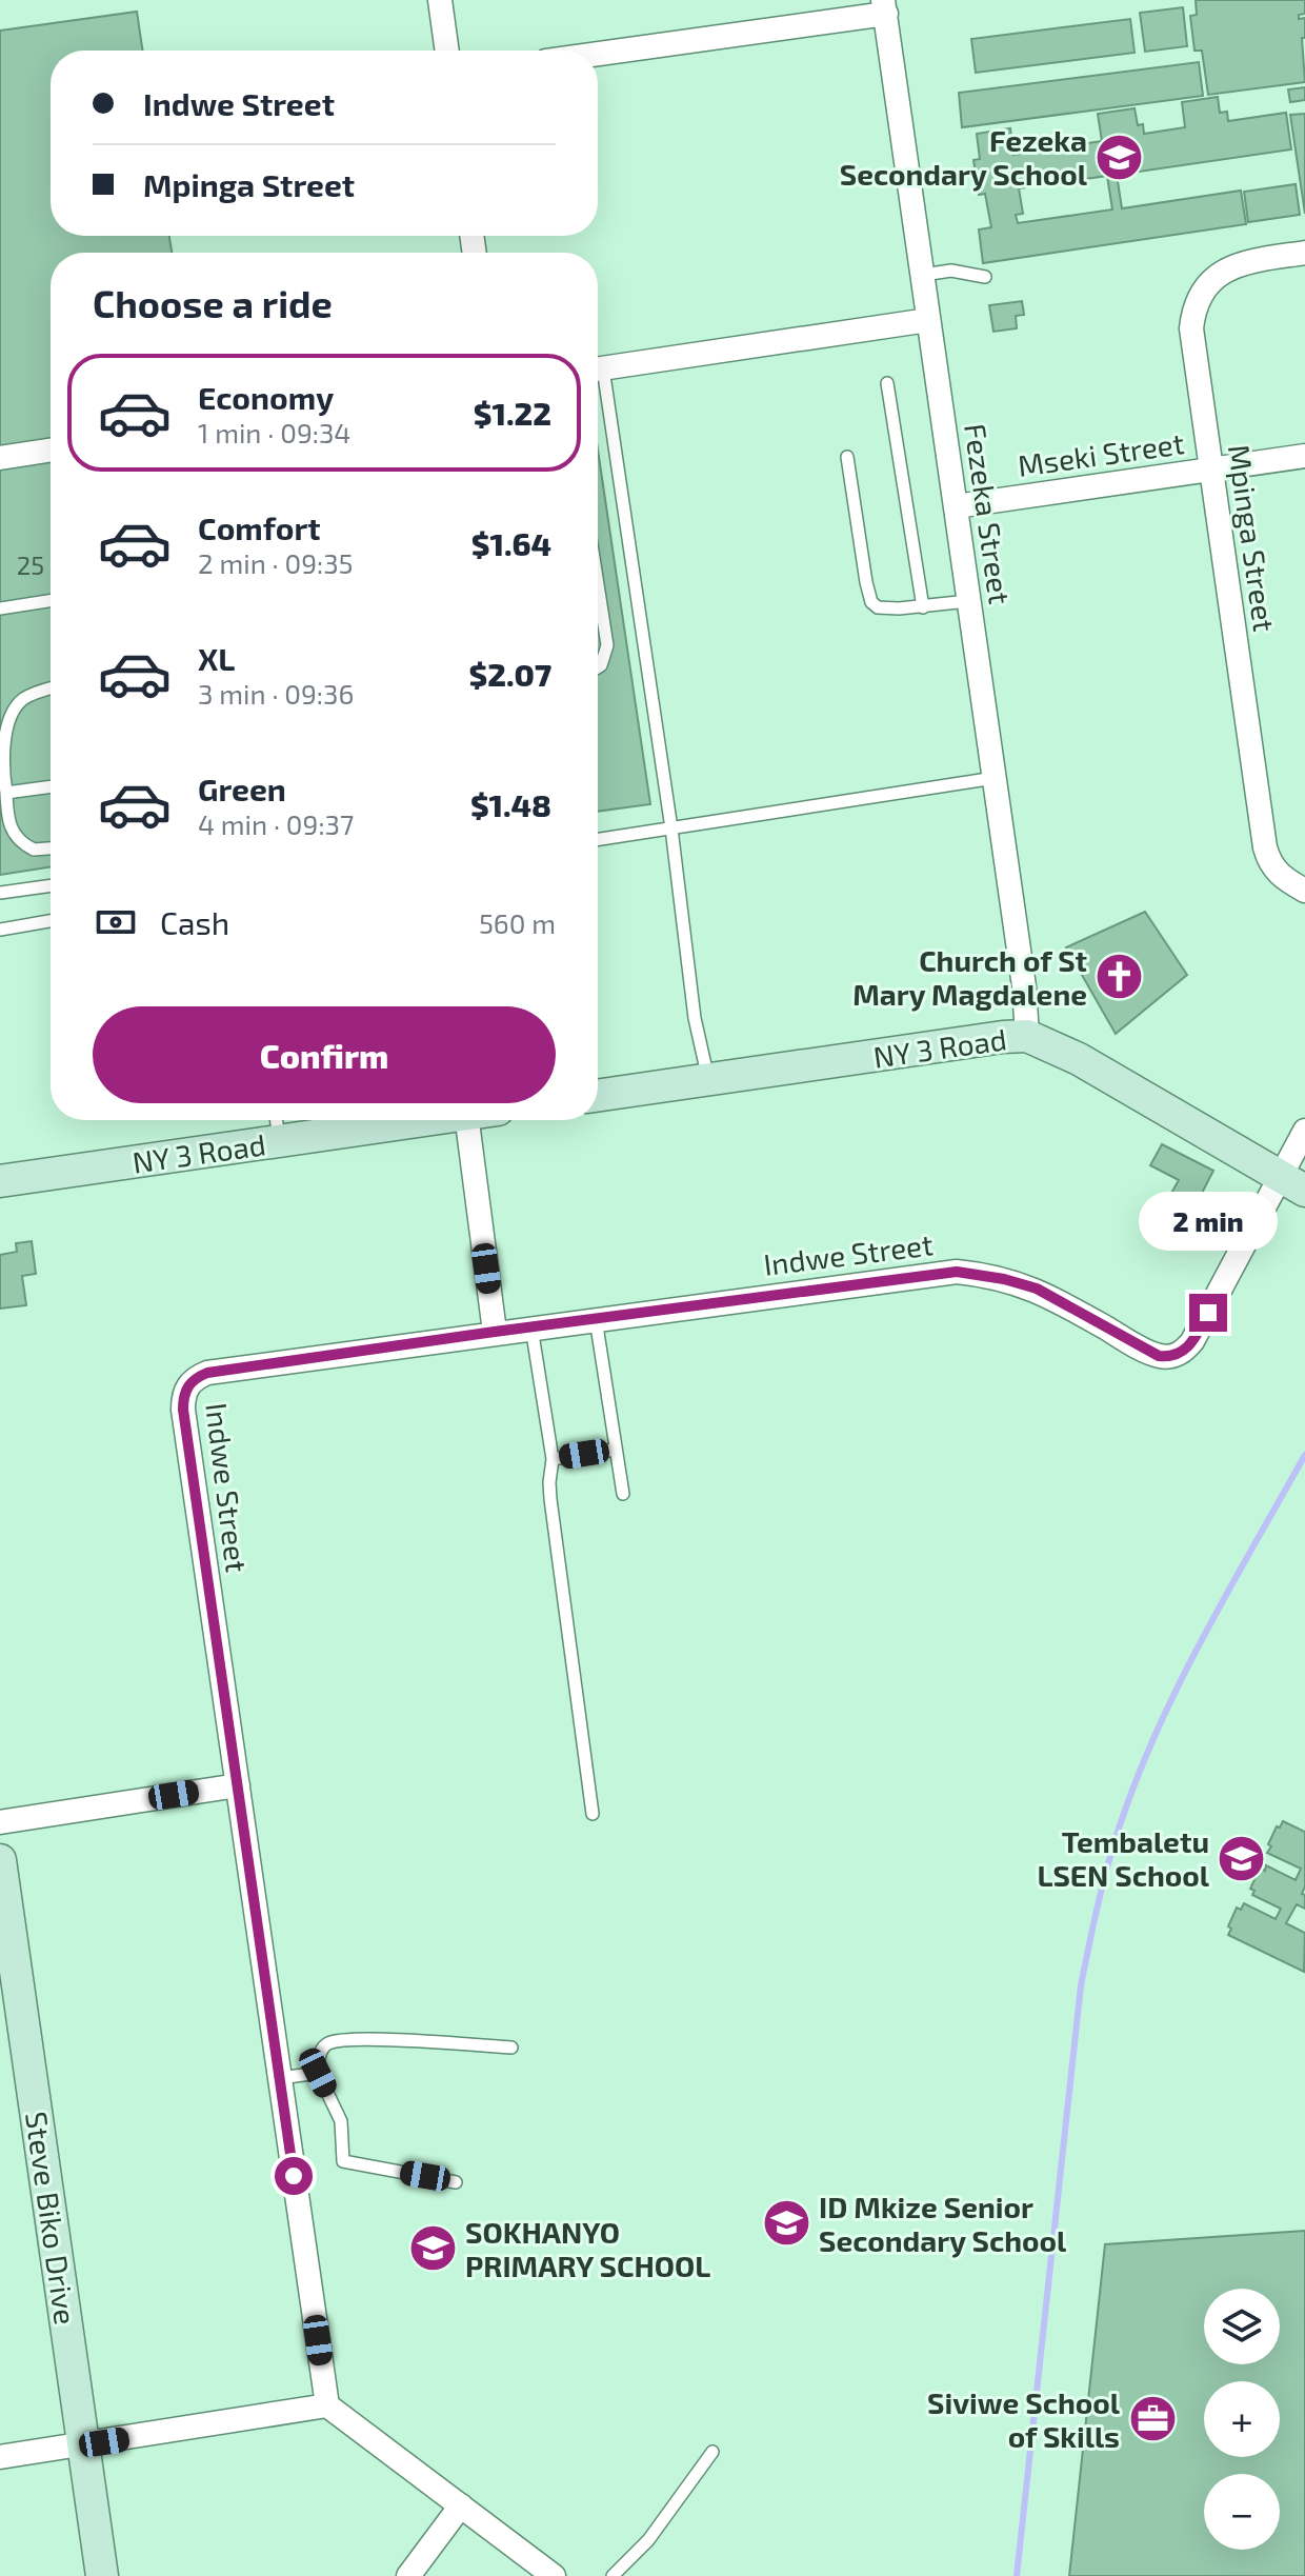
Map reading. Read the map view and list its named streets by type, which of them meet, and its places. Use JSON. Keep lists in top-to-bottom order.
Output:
{
  "streets": {
    "street": [
      "Mseki Street",
      "Fezeka Street",
      "Mpinga Street",
      "NY 3 Road",
      "Indwe Street",
      "Steve Biko Drive"
    ]
  },
  "crossings": [
    ["Mseki Street", "Fezeka Street"],
    ["Mseki Street", "Mpinga Street"],
    ["Fezeka Street", "NY 3 Road"],
    ["NY 3 Road", "Indwe Street"]
  ],
  "places": {
    "school or university": [
      "Fezeka Secondary School",
      "Tembaletu LSEN School",
      "ID Mkize Senior Secondary School",
      "SOKHANYO PRIMARY SCHOOL"
    ],
    "church": ["Church of St Mary Magdalene"],
    "office": ["Siviwe School of Skills"]
  },
  "house_numbers": ["25"],
  "page": {
    "banner": ["Indwe Street", "Mpinga Street"],
    "heading": "Choose a ride",
    "list": [
      {
        "name": "Economy",
        "note": "1 min · 09:34",
        "value": "$1.22"
      },
      {
        "name": "Comfort",
        "note": "2 min · 09:35",
        "value": "$1.64"
      },
      {
        "name": "XL",
        "note": "3 min · 09:36",
        "value": "$2.07"
      },
      {
        "name": "Green",
        "note": "4 min · 09:37",
        "value": "$1.48"
      }
    ],
    "pay": ["Cash", "560 m"],
    "buttons": "Confirm",
    "bubble": "2 min",
    "map_buttons": ["+", "−"]
  }
}
